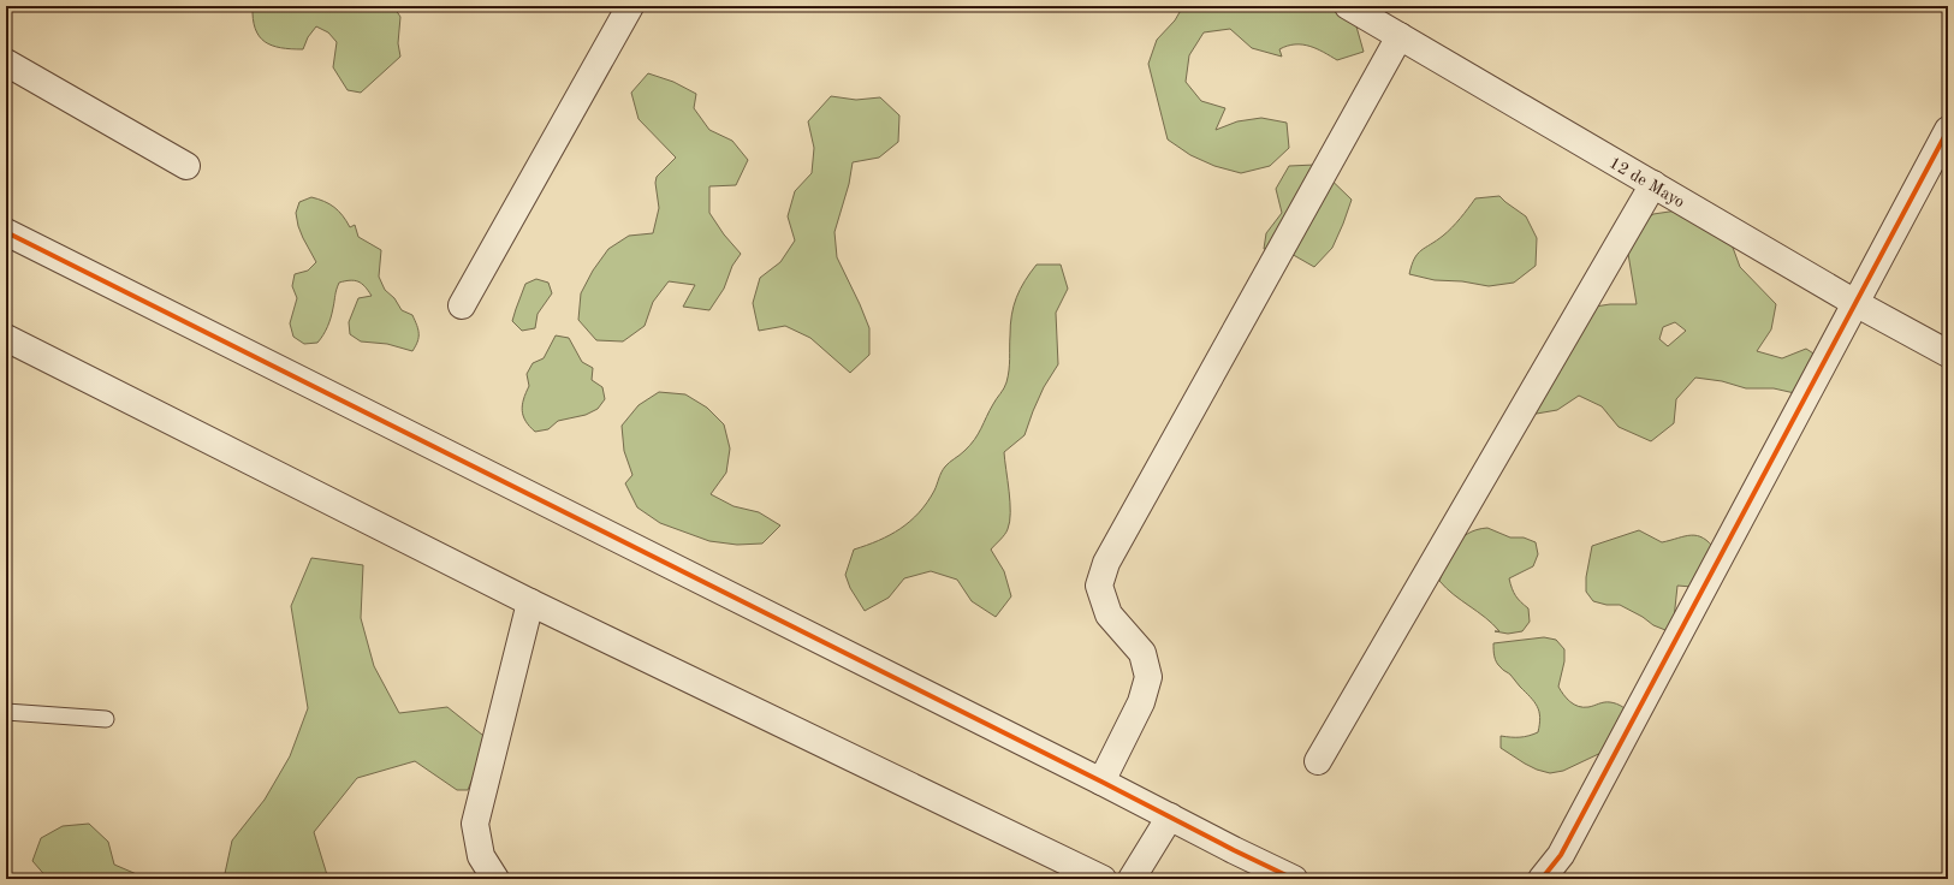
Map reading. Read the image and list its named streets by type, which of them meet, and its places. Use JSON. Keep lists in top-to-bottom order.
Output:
{
  "streets": {
    "street": ["12 de Mayo"]
  }
}
